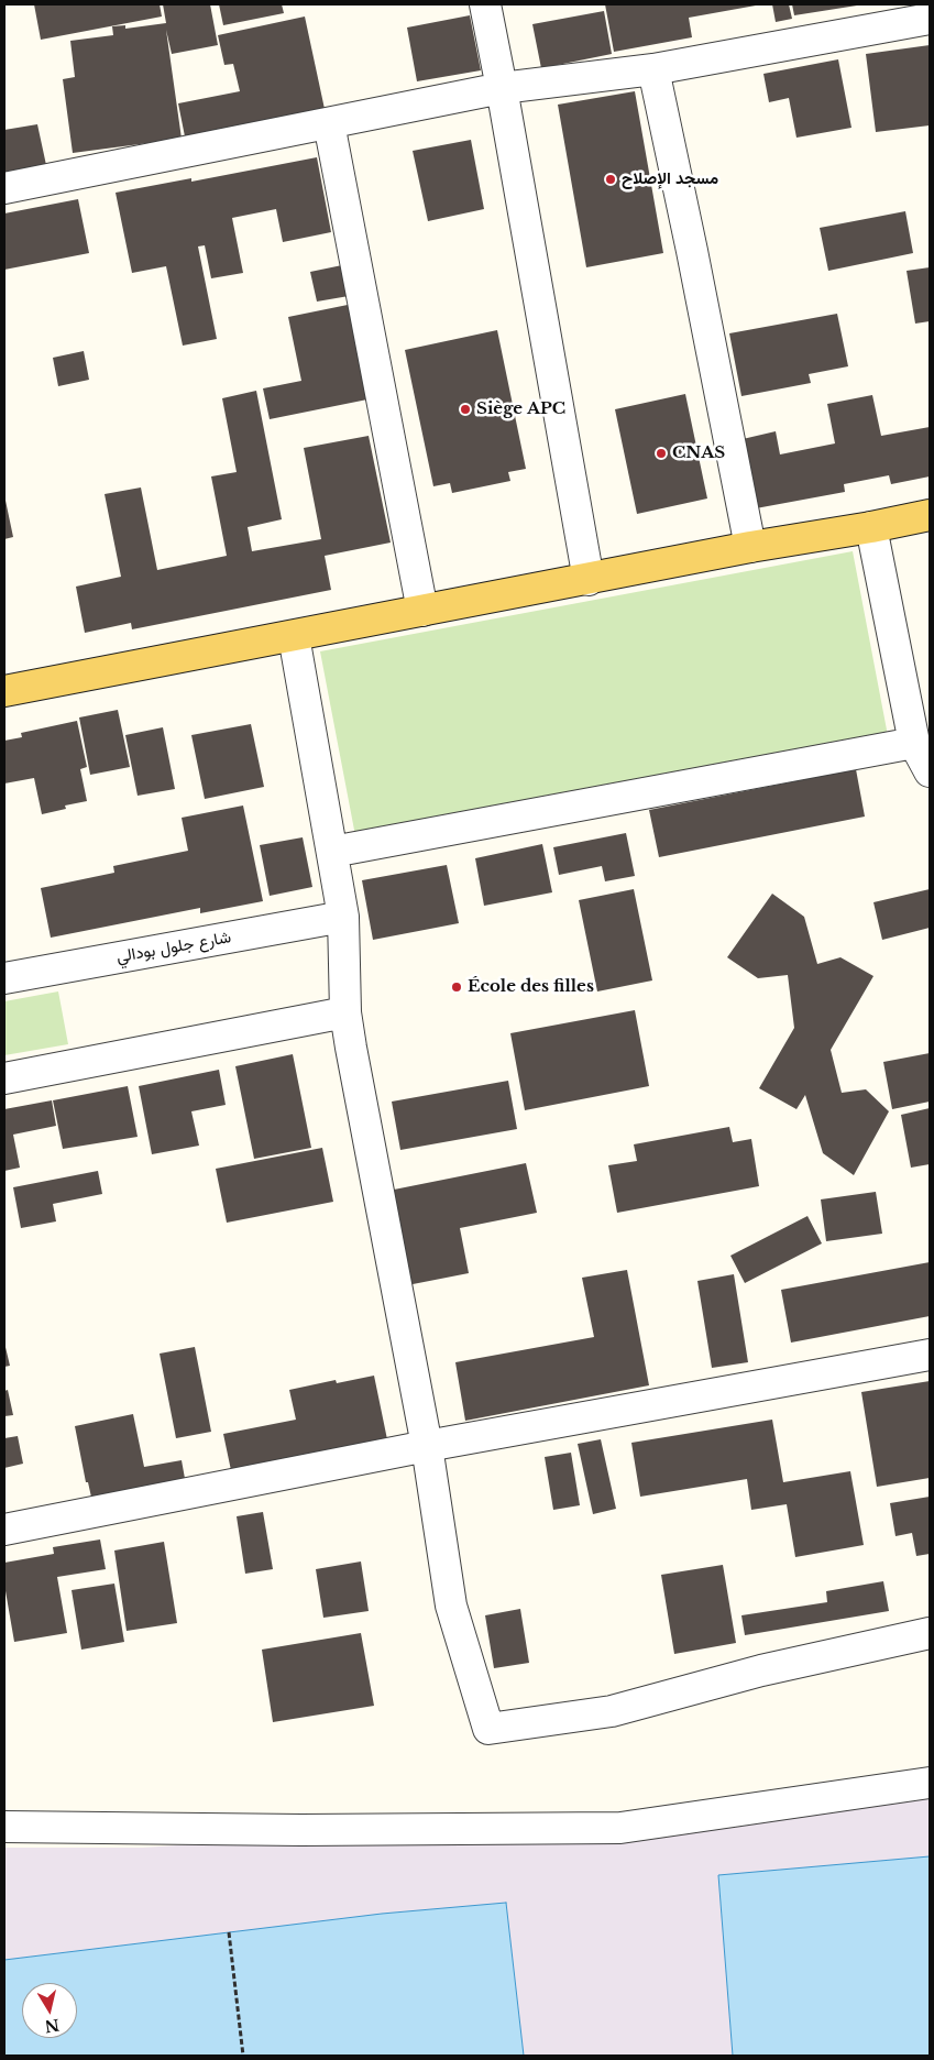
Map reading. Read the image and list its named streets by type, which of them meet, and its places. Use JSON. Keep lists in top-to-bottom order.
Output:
{
  "streets": {
    "street": ["شارع جلول بودالي"]
  },
  "places": [
    "مسجد الإصلاح",
    "Siège APC",
    "CNAS",
    "École des filles"
  ],
  "north": "bottom"
}
